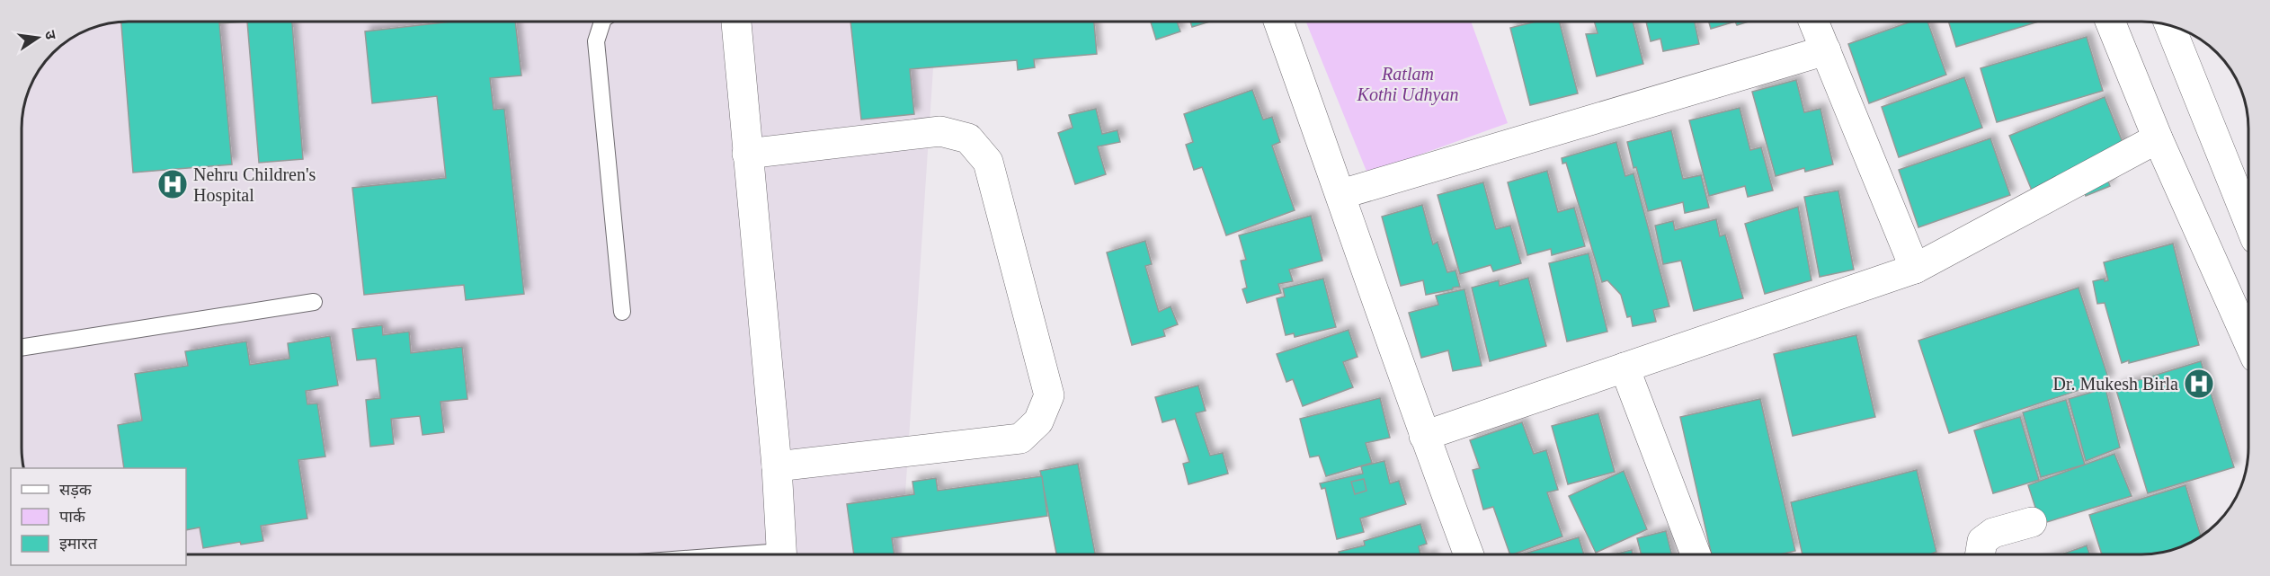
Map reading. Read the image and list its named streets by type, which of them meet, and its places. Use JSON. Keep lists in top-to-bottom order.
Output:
{
  "parks": ["Ratlam Kothi Udhyan"],
  "places": {
    "hospital": ["Nehru Children's Hospital", "Dr. Mukesh Birla"]
  },
  "legend": ["सड़क", "पार्क", "इमारत"],
  "north": "right"
}
